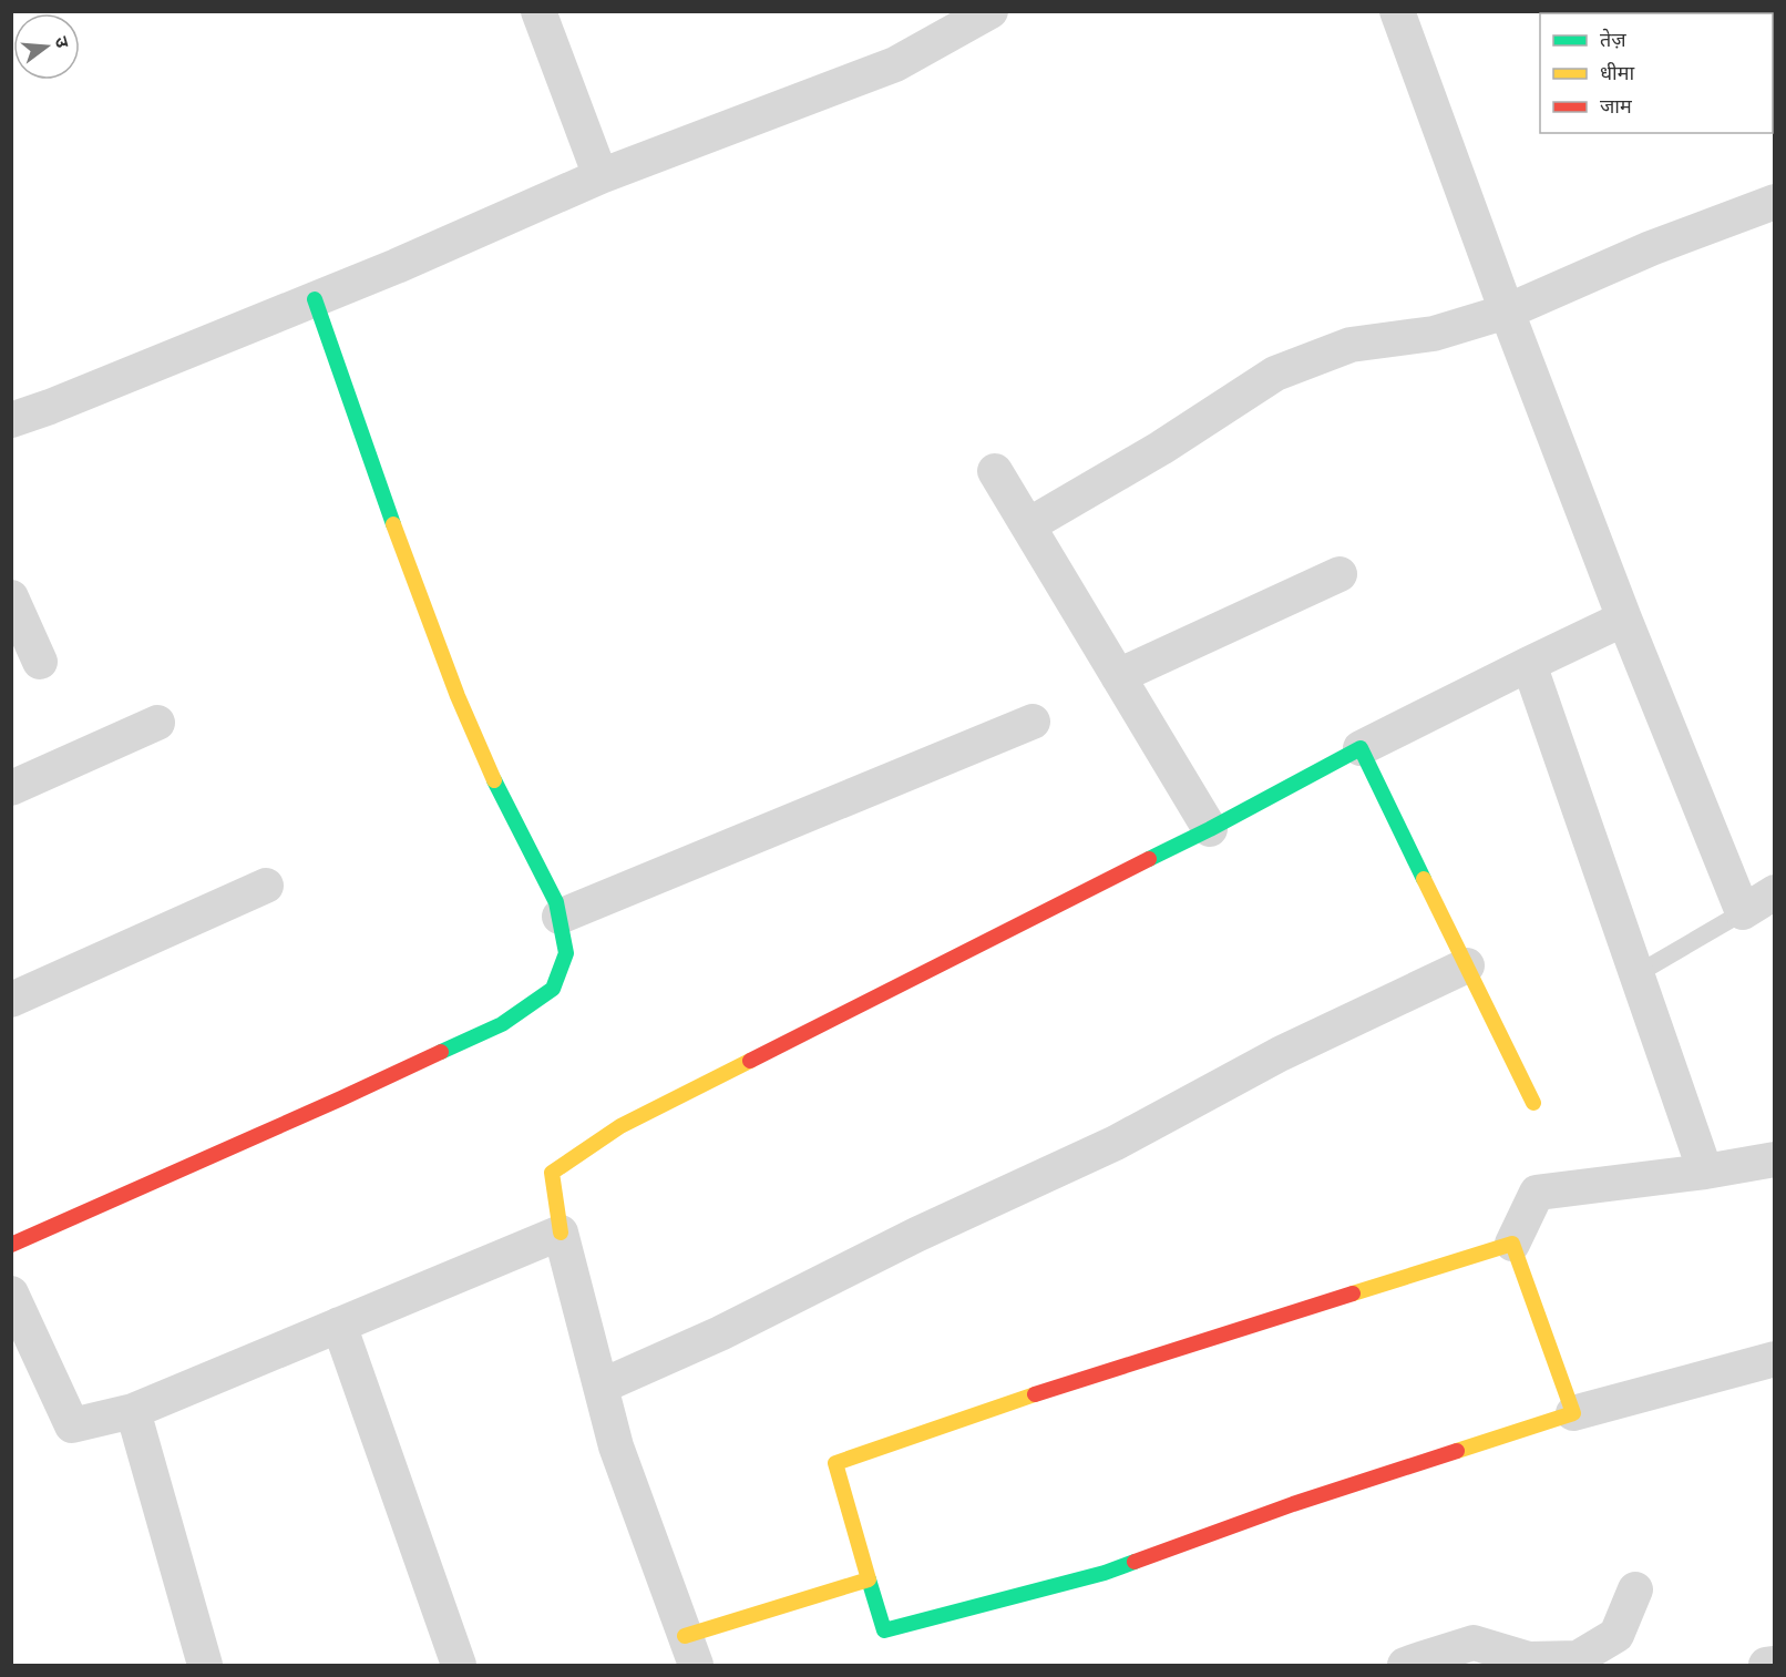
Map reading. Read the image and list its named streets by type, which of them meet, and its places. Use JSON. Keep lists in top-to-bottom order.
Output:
{
  "legend": ["तेज़", "धीमा", "जाम"],
  "north": "right"
}
